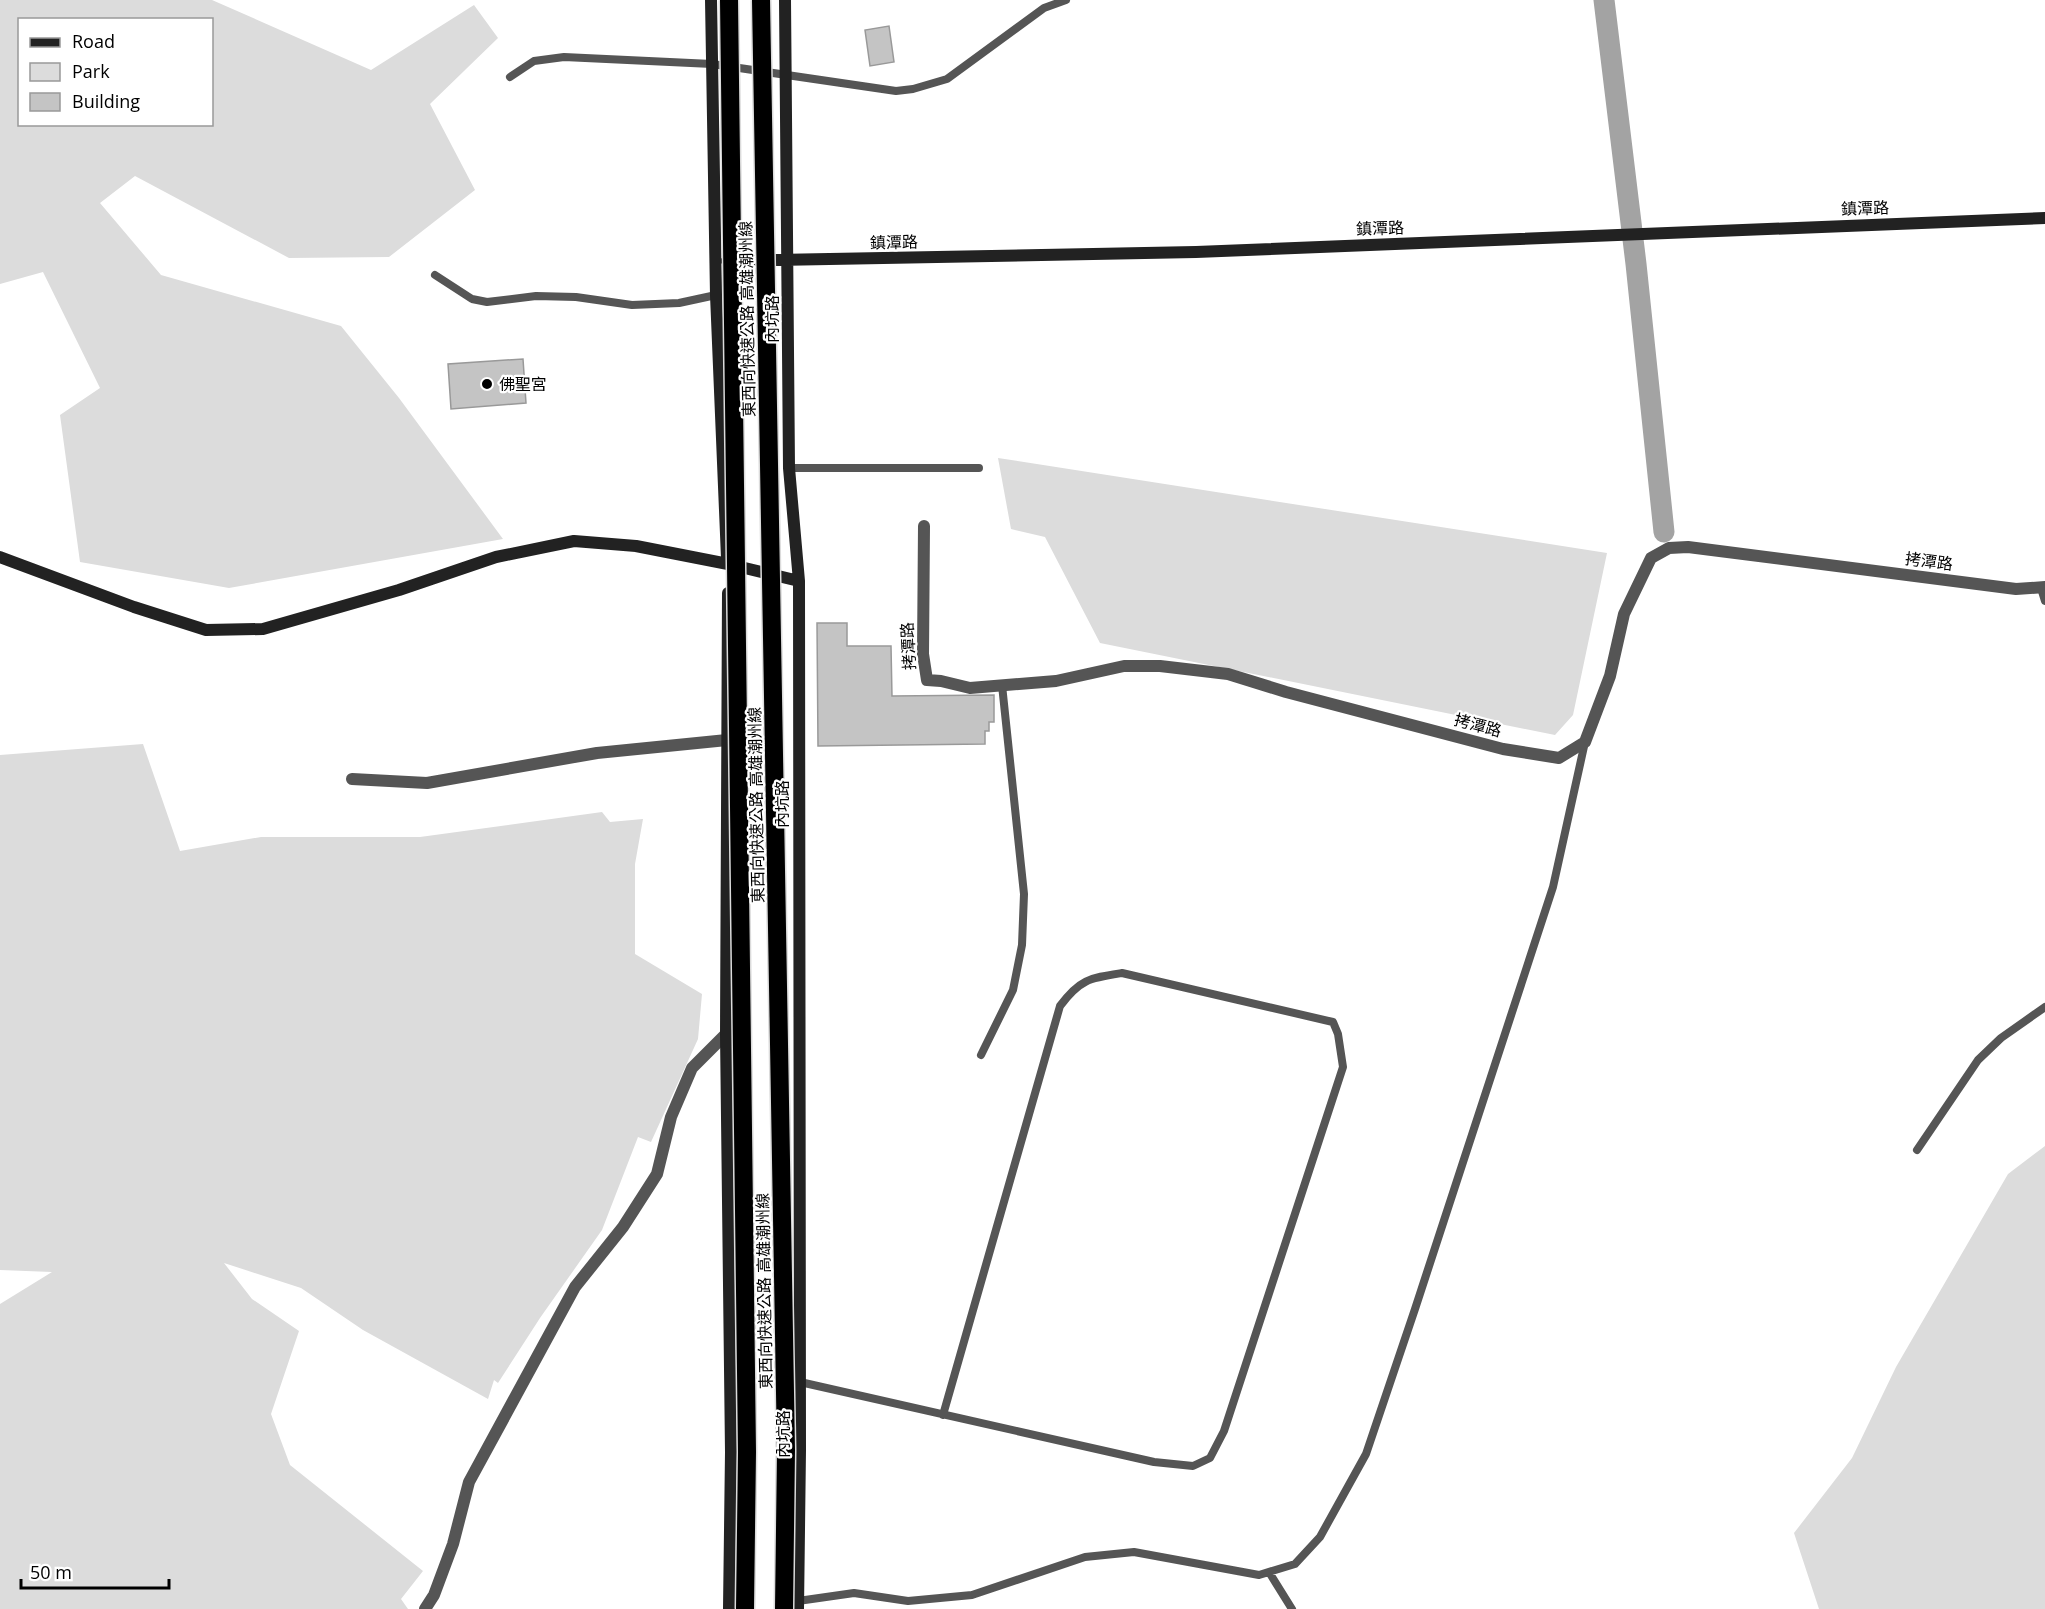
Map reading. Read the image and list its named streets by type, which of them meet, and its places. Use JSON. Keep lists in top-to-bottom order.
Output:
{
  "streets": {
    "highway": ["東西向快速公路 高雄潮州線"],
    "main road": ["鎮潭路", "內坑路"],
    "street": ["拷潭路"]
  },
  "crossings": [
    ["鎮潭路", "內坑路"],
    ["東西向快速公路 高雄潮州線", "內坑路"]
  ],
  "places": ["佛聖宮"],
  "legend": ["Road", "Park", "Building"],
  "scale_bar": "50 m"
}
